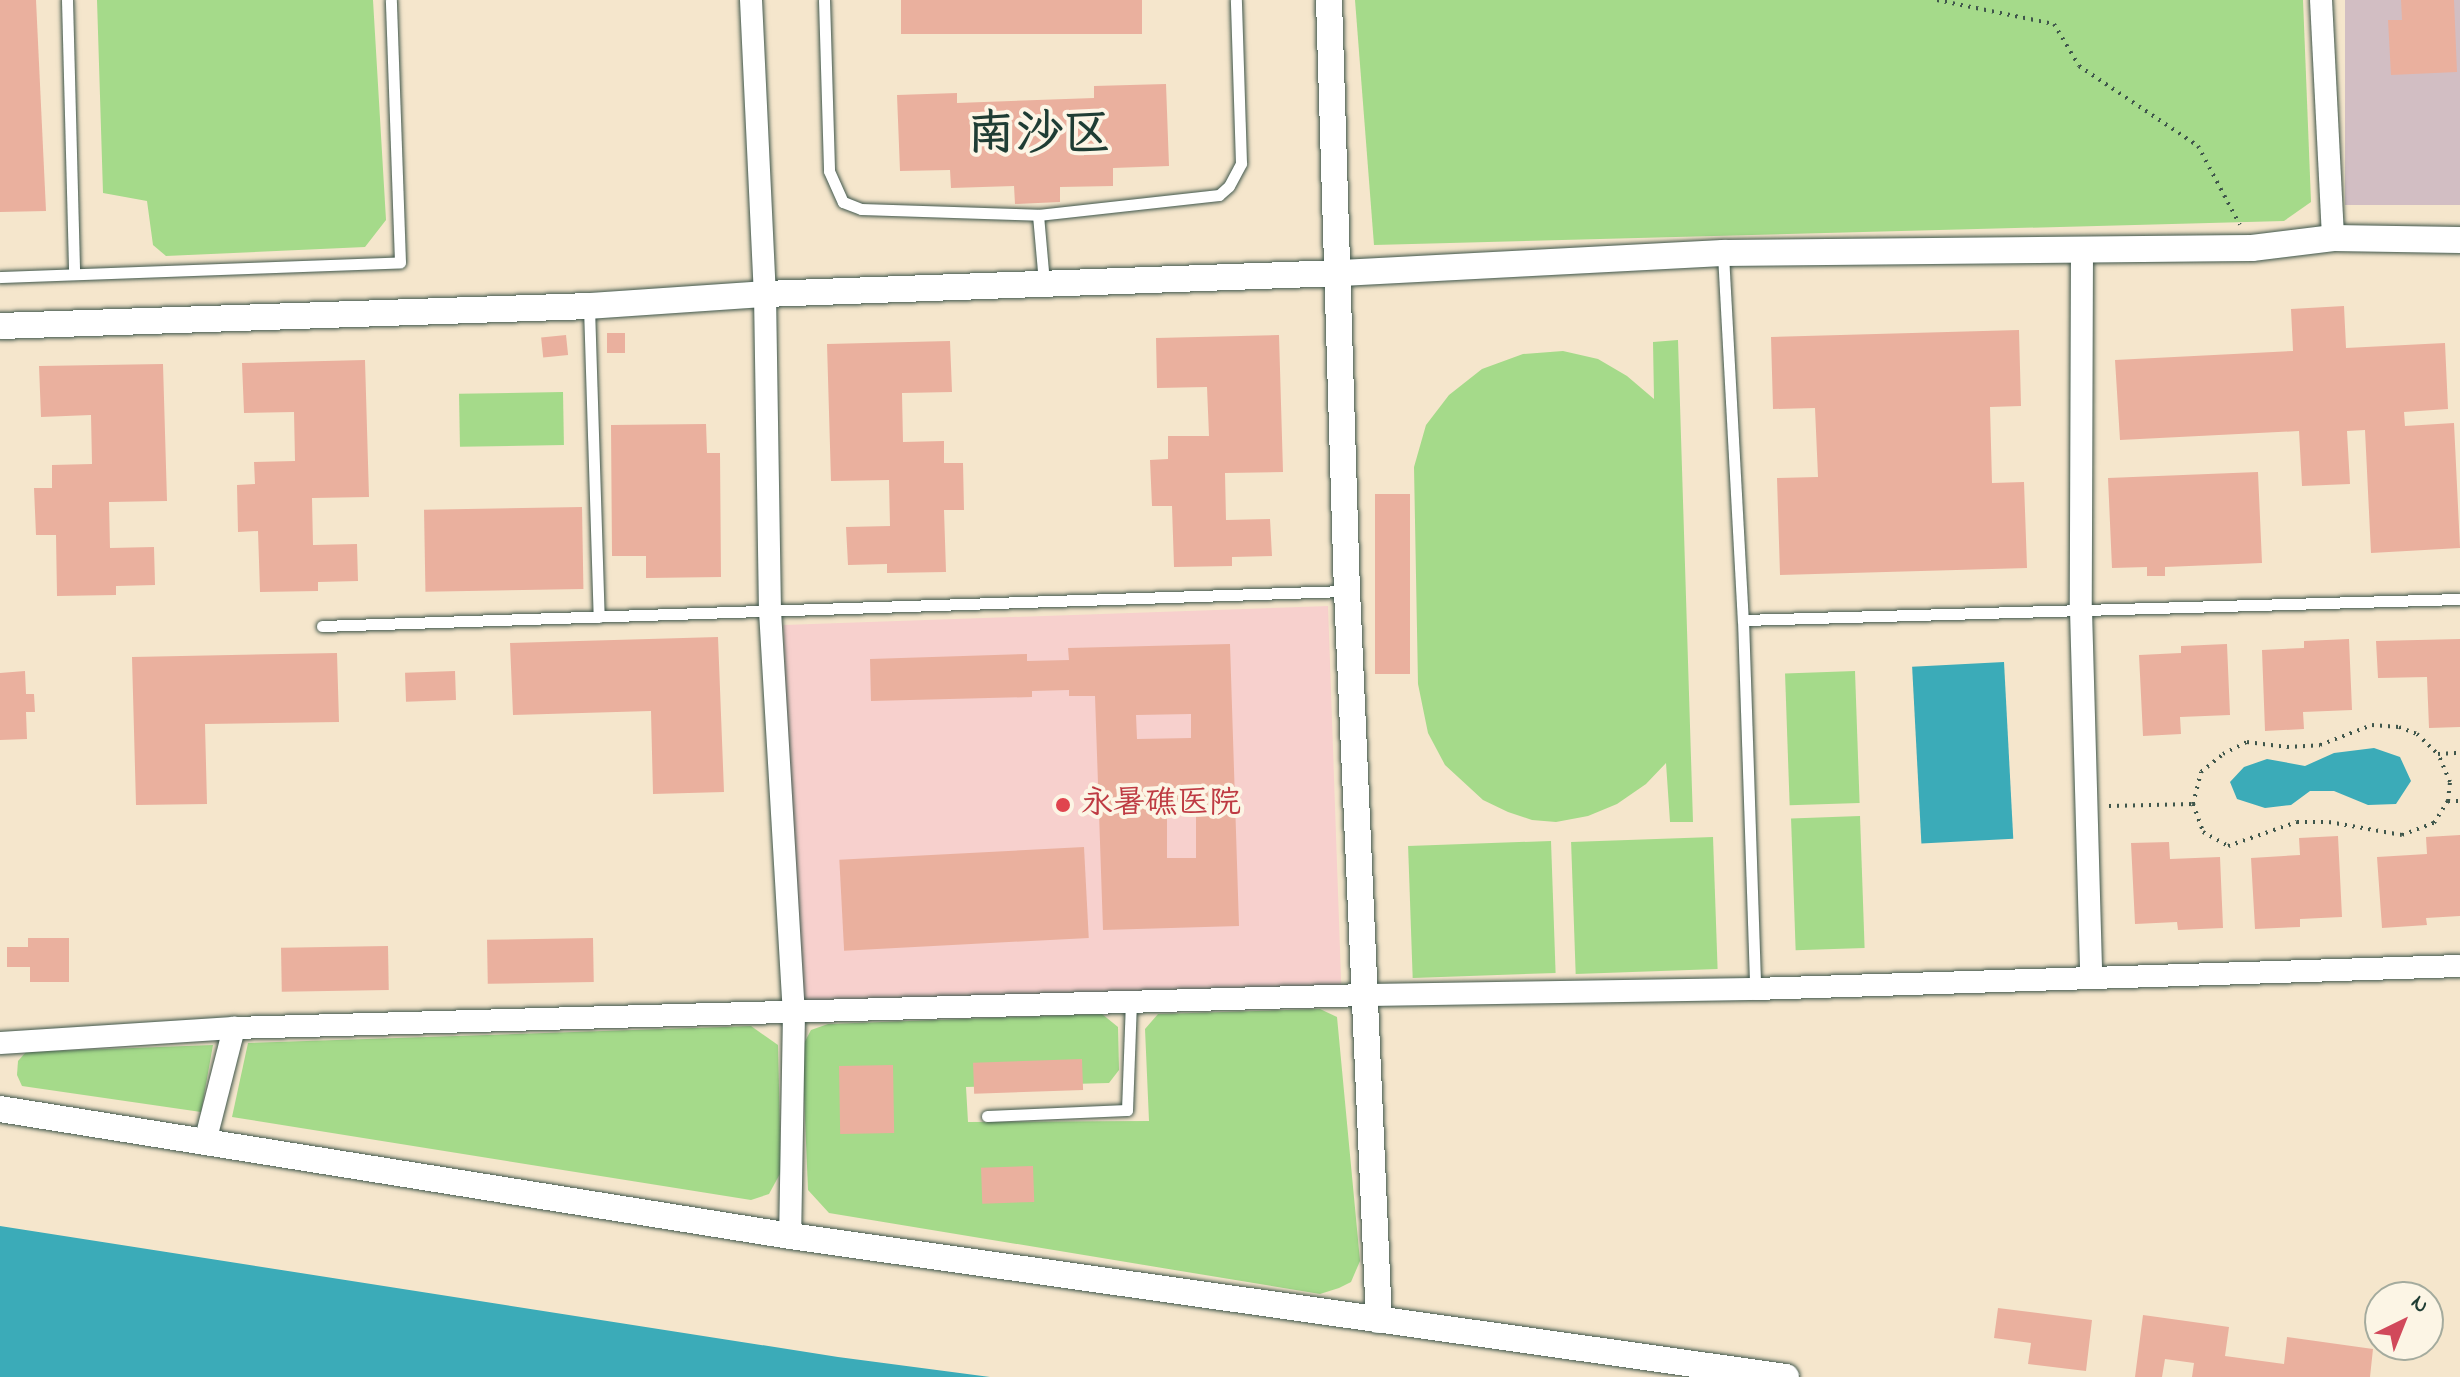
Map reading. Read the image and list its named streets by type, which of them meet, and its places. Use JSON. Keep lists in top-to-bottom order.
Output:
{
  "districts": ["南沙区"],
  "places": ["永暑礁医院"],
  "north": "top right"
}
